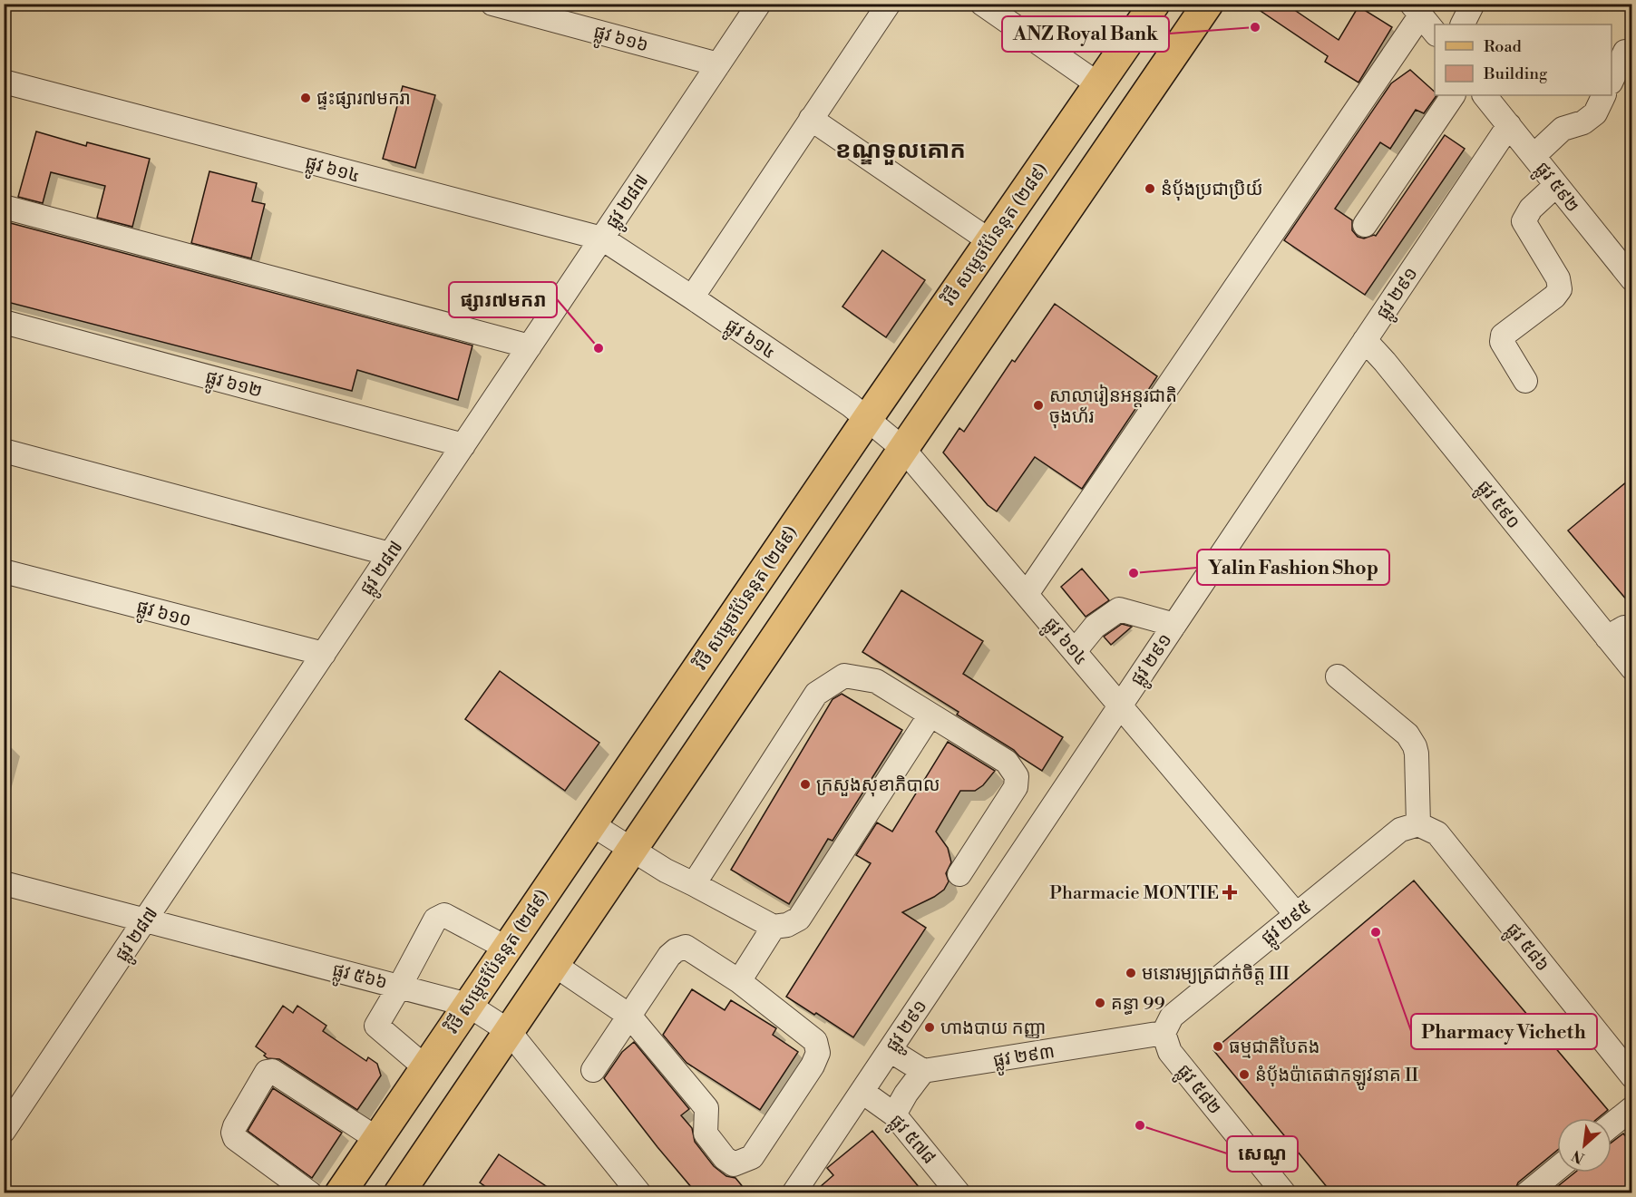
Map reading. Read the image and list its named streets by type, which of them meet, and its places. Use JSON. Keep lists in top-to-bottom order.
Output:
{
  "streets": {
    "main road": ["វិថី សម្តេចប៉ែននុត (២៨៩)"],
    "street": [
      "ផ្លូវ ៦១៦",
      "ផ្លូវ ៦១៤",
      "ផ្លូវ ៥៩២",
      "ផ្លូវ ២៨៧",
      "ផ្លូវ ២៩១",
      "ផ្លូវ ៦១២",
      "ផ្លូវ ៥៩០",
      "ផ្លូវ ៦១០",
      "ផ្លូវ ២៩៥",
      "ផ្លូវ ៥៨៦",
      "ផ្លូវ ៥៦៦",
      "ផ្លូវ ២៩៣",
      "ផ្លូវ ៥៨២",
      "ផ្លូវ ៥៧៨"
    ]
  },
  "crossings": [
    ["ផ្លូវ ៦១៦", "ផ្លូវ ២៨៧"],
    ["ផ្លូវ ៦១៤", "ផ្លូវ ២៨៧"],
    ["ផ្លូវ ៦១៤", "វិថី សម្តេចប៉ែននុត (២៨៩)"],
    ["ផ្លូវ ៦១៤", "ផ្លូវ ២៩១"],
    ["ផ្លូវ ៦១៤", "ផ្លូវ ២៩៥"],
    ["ផ្លូវ ៥៩២", "ផ្លូវ ២៩១"],
    ["ផ្លូវ ២៨៧", "ផ្លូវ ៦១២"],
    ["ផ្លូវ ២៨៧", "ផ្លូវ ៦១០"],
    ["ផ្លូវ ២៨៧", "ផ្លូវ ៥៦៦"],
    ["វិថី សម្តេចប៉ែននុត (២៨៩)", "ផ្លូវ ៥៦៦"],
    ["ផ្លូវ ២៩១", "ផ្លូវ ៥៩០"],
    ["ផ្លូវ ២៩១", "ផ្លូវ ៥៧៨"],
    ["ផ្លូវ ២៩៥", "ផ្លូវ ៥៨៦"],
    ["ផ្លូវ ២៩៥", "ផ្លូវ ២៩៣"],
    ["ផ្លូវ ២៩៥", "ផ្លូវ ៥៨២"],
    ["ផ្លូវ ២៩៣", "ផ្លូវ ៥៨២"]
  ],
  "districts": ["ខណ្ឌទួលគោក"],
  "places": {
    "other": [
      "ANZ Royal Bank",
      "ផ្ទះផ្សារ៧មករា",
      "នំបុ័ងប្រជាប្រិយ៍",
      "ផ្សារ៧មករា",
      "សាលារៀនអន្តរជាតិ ចុងហ័រ",
      "Yalin Fashion Shop",
      "ក្រសួងសុខាភិបាល",
      "Pharmacy Vicheth",
      "មនោរម្យត្រជាក់ចិត្ត III",
      "គន្ធា 99",
      "ហាងបាយ កញ្ញា",
      "ធម្មជាតិបៃតង",
      "នំប៉័ងប៉ាតេផាកឡូវនាគ II",
      "សេណូ"
    ],
    "health": ["Pharmacie MONTIE"]
  },
  "legend": ["Road", "Building"],
  "north": "bottom left"
}
